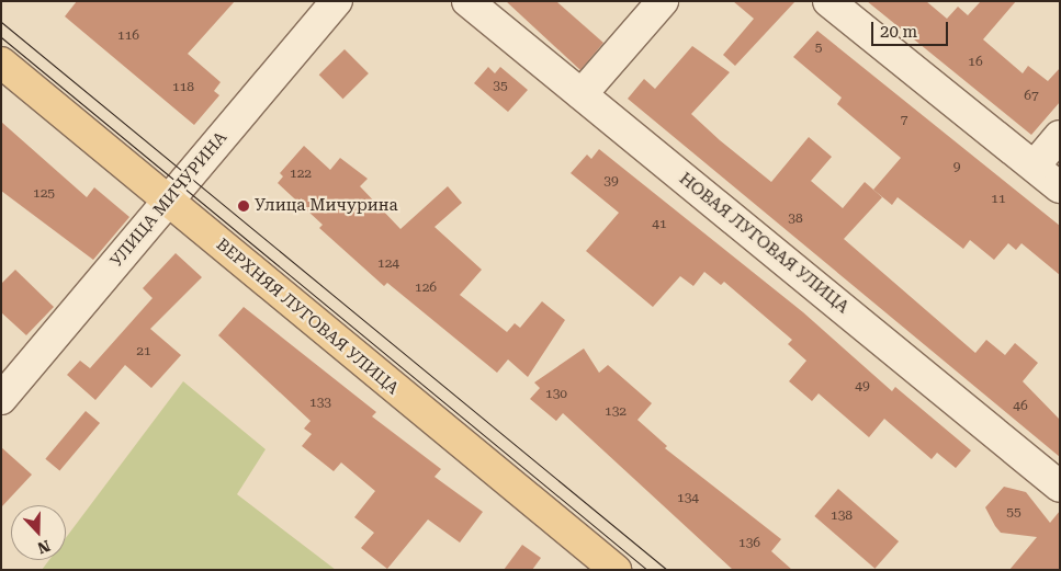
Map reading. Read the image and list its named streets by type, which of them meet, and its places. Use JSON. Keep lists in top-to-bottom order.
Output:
{
  "streets": {
    "main road": ["ВЕРХНЯЯ ЛУГОВАЯ УЛИЦА"],
    "street": ["УЛИЦА МИЧУРИНА", "НОВАЯ ЛУГОВАЯ УЛИЦА"]
  },
  "crossings": [
    ["УЛИЦА МИЧУРИНА", "ВЕРХНЯЯ ЛУГОВАЯ УЛИЦА"]
  ],
  "places": ["Улица Мичурина"],
  "house_numbers": [
    "116",
    "5",
    "16",
    "35",
    "118",
    "67",
    "7",
    "9",
    "122",
    "39",
    "125",
    "11",
    "38",
    "41",
    "124",
    "126",
    "21",
    "49",
    "130",
    "133",
    "46",
    "132",
    "134",
    "55",
    "138",
    "136"
  ],
  "scale_bar": "20 m",
  "north": "bottom"
}
